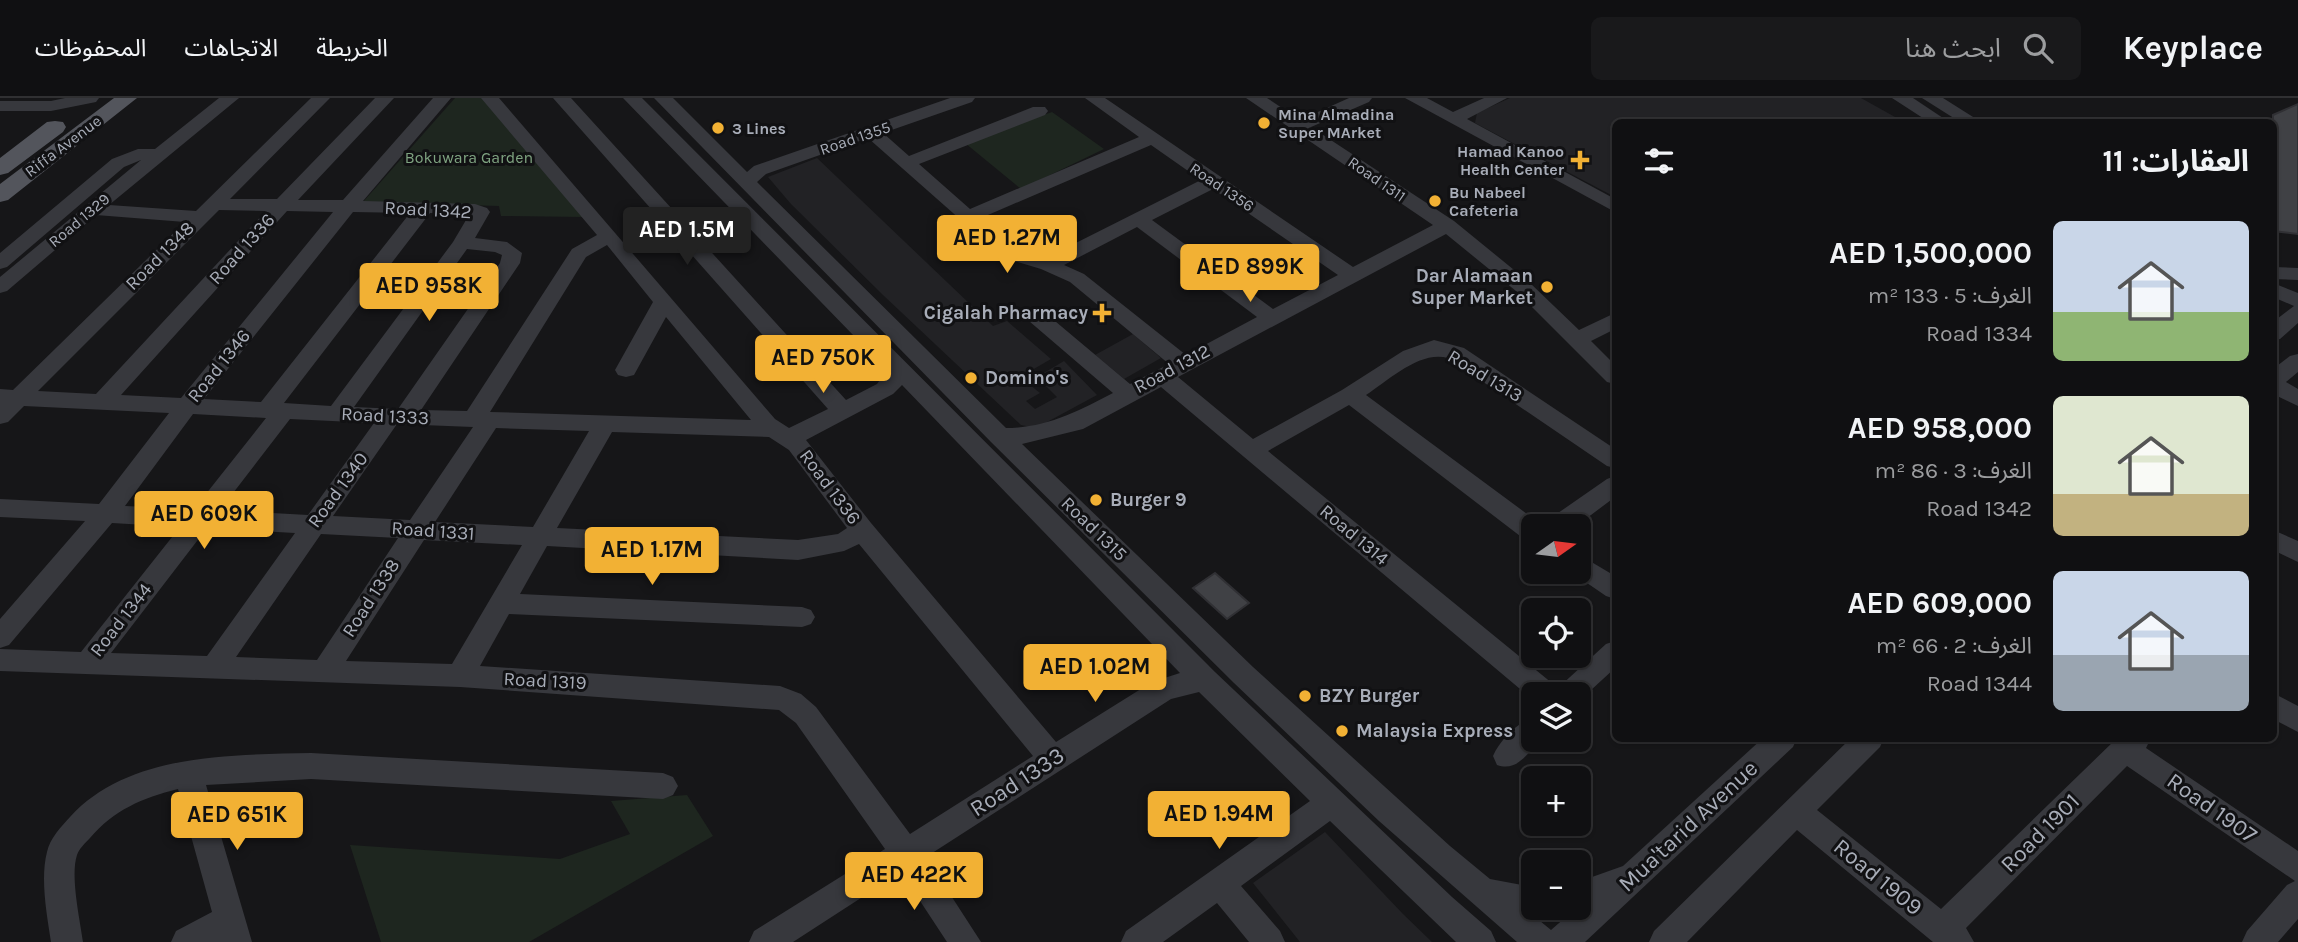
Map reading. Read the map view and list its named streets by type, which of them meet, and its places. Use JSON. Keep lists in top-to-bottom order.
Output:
{
  "streets": {
    "main road": ["Riffa Avenue"],
    "street": [
      "Road 1355",
      "Road 1311",
      "Road 1356",
      "Road 1342",
      "Road 1329",
      "Road 1336",
      "Road 1348",
      "Road 1346",
      "Road 1312",
      "Road 1313",
      "Road 1333",
      "Road 1340",
      "Road 1315",
      "Road 1331",
      "Road 1314",
      "Road 1338",
      "Road 1344",
      "Road 1319",
      "Road 1907",
      "Mua'tarid Avenue",
      "Road 1901",
      "Road 1909"
    ]
  },
  "crossings": [
    ["Road 1355", "Road 1315"],
    ["Road 1355", "Road 1314"],
    ["Road 1311", "Road 1312"],
    ["Road 1356", "Road 1312"],
    ["Road 1342", "Road 1329"],
    ["Road 1342", "Road 1336"],
    ["Road 1342", "Road 1348"],
    ["Road 1342", "Road 1346"],
    ["Road 1342", "Road 1333"],
    ["Road 1342", "Road 1340"],
    ["Road 1342", "Road 1344"],
    ["Road 1336", "Road 1333"],
    ["Road 1336", "Road 1331"],
    ["Road 1336", "Road 1338"],
    ["Road 1348", "Road 1333"],
    ["Road 1346", "Road 1333"],
    ["Road 1346", "Road 1331"],
    ["Road 1312", "Road 1315"],
    ["Road 1312", "Road 1314"],
    ["Road 1313", "Road 1314"],
    ["Road 1333", "Road 1340"],
    ["Road 1333", "Road 1315"],
    ["Road 1333", "Road 1338"],
    ["Road 1333", "Road 1344"],
    ["Road 1333", "Road 1319"],
    ["Road 1340", "Road 1331"],
    ["Road 1340", "Road 1319"],
    ["Road 1331", "Road 1338"],
    ["Road 1331", "Road 1344"],
    ["Road 1338", "Road 1319"],
    ["Road 1344", "Road 1319"],
    ["Road 1907", "Road 1901"],
    ["Road 1901", "Road 1909"]
  ],
  "parks": ["Bokuwara Garden"],
  "places": {
    "other": [
      "Mina Almadina Super MArket",
      "3 Lines",
      "Bu Nabeel Cafeteria",
      "Dar Alamaan Super Market",
      "Domino's",
      "Burger 9",
      "BZY Burger",
      "Malaysia Express"
    ],
    "health": ["Hamad Kanoo Health Center", "Cigalah Pharmacy"]
  },
  "north": "right",
  "page": {
    "header": "Keyplace",
    "search": "ابحث هنا",
    "nav": ["الخريطة", "الاتجاهات", "المحفوظات"],
    "heading": "العقارات: 11",
    "list": [
      {
        "name": "AED 1,500,000",
        "note": "الغرف: 5 · 133 m² · Road 1334"
      },
      {
        "name": "AED 958,000",
        "note": "الغرف: 3 · 86 m² · Road 1342"
      },
      {
        "name": "AED 609,000",
        "note": "الغرف: 2 · 66 m² · Road 1344"
      }
    ],
    "price": [
      "AED 1.5M",
      "AED 1.27M",
      "AED 899K",
      "AED 958K",
      "AED 750K",
      "AED 609K",
      "AED 1.17M",
      "AED 1.02M",
      "AED 1.94M",
      "AED 651K",
      "AED 422K"
    ],
    "map_buttons": ["+", "−"]
  }
}
